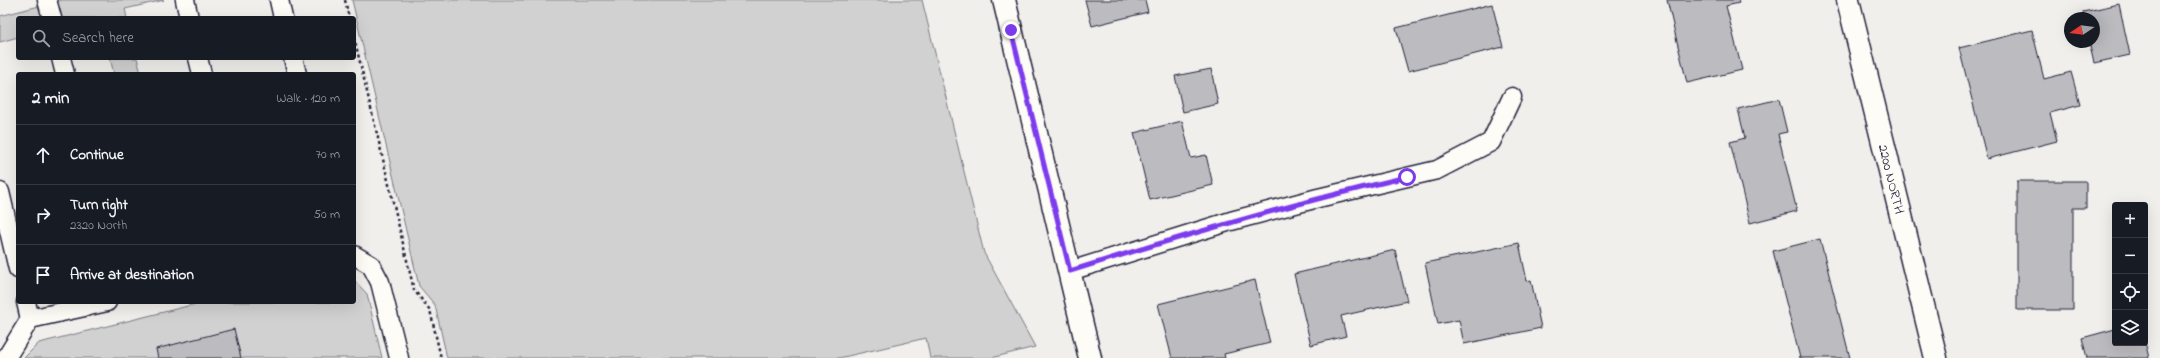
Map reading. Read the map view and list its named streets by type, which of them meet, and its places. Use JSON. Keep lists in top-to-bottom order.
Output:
{
  "streets": {
    "street": ["2200 NORTH"]
  },
  "north": "left",
  "page": {
    "search": "Search here",
    "heading": ["2 min", "Walk · 120 m"],
    "list": [
      ["Continue", "70 m"],
      ["Turn right", "2320 North", "50 m"],
      "Arrive at destination"
    ],
    "map_buttons": ["+", "−"]
  }
}
